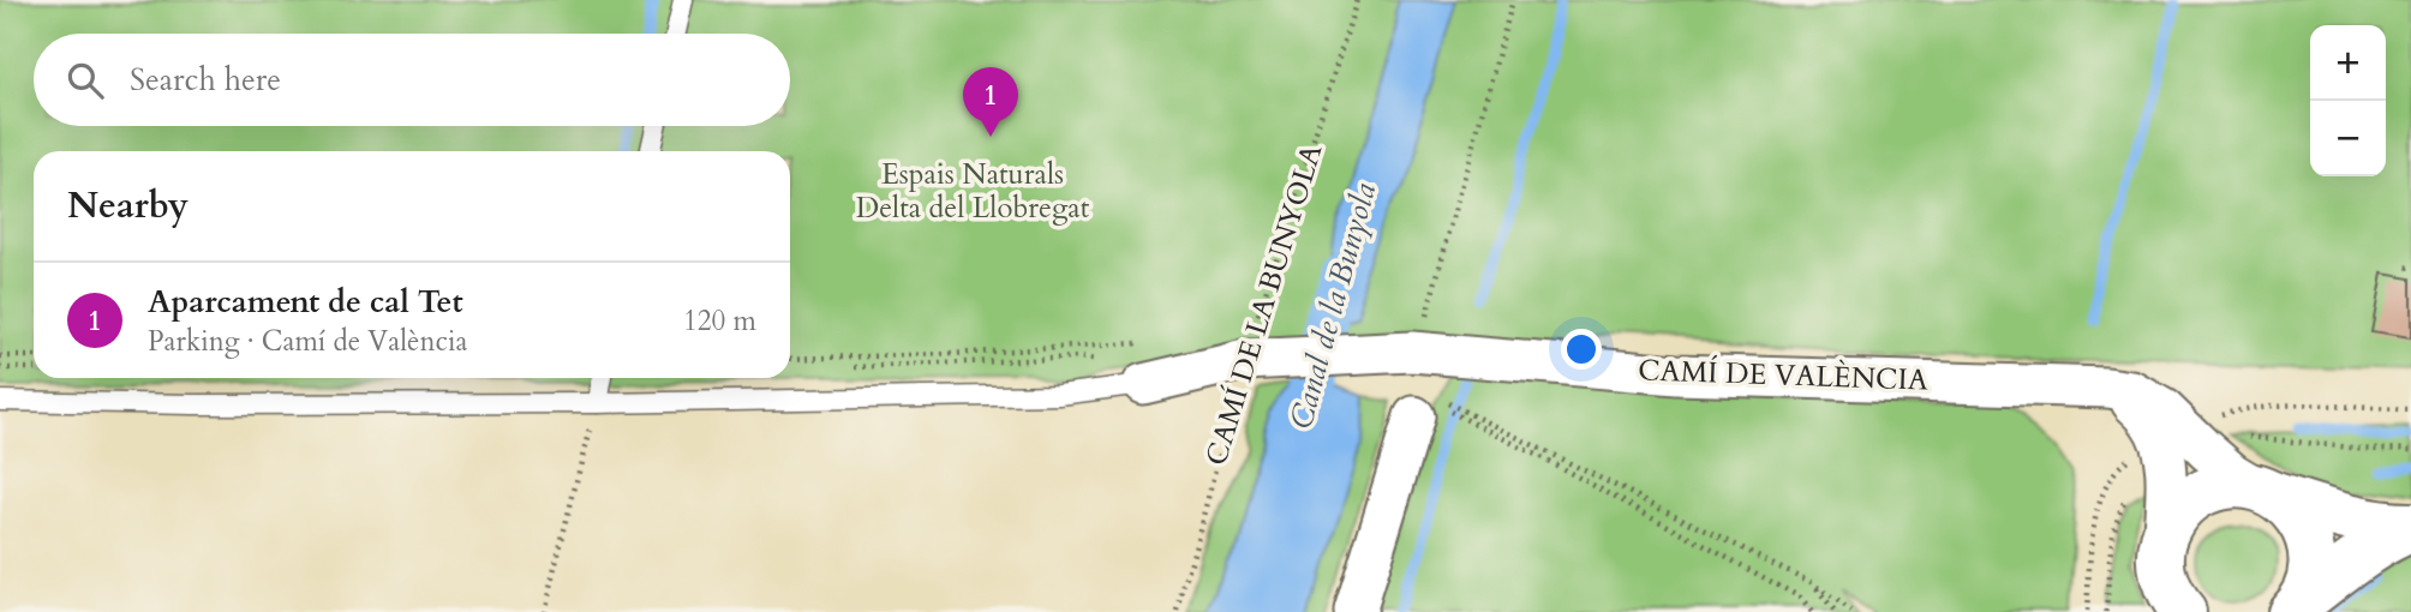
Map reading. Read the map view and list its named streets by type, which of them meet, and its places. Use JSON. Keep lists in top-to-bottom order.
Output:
{
  "streets": {
    "street": ["CAMÍ DE VALÈNCIA"],
    "path": ["CAMÍ DE LA BUNYOLA"]
  },
  "crossings": [
    ["CAMÍ DE LA BUNYOLA", "CAMÍ DE VALÈNCIA"]
  ],
  "water": ["Canal de la Bunyola"],
  "parks": ["Espais Naturals Delta del Llobregat"],
  "page": {
    "map_buttons": ["+", "−"],
    "search": "Search here",
    "pins": "1",
    "heading": "Nearby",
    "list": [
      {
        "mark": "1",
        "name": "Aparcament de cal Tet",
        "note": "Parking · Camí de València",
        "value": "120 m"
      }
    ]
  }
}
